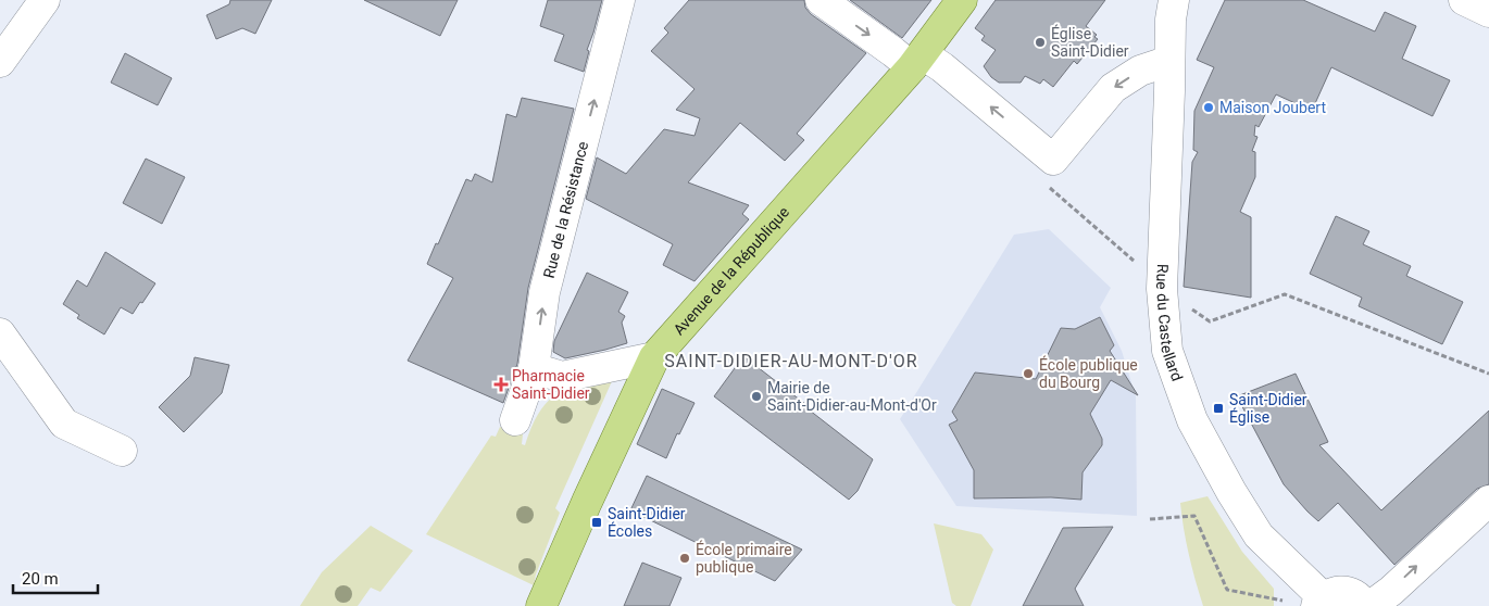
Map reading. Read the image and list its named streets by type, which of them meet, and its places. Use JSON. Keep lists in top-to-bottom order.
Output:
{
  "streets": {
    "main road": ["Avenue de la République"],
    "street": ["Rue de la Résistance", "Rue du Castellard"]
  },
  "one_way": ["Rue de la Résistance"],
  "districts": ["SAINT-DIDIER-AU-MONT-D'OR"],
  "places": {
    "other": [
      "Église Saint-Didier",
      "Maison Joubert",
      "École publique du Bourg",
      "Mairie de Saint-Didier-au-Mont-d'Or",
      "École primaire publique"
    ],
    "health": ["Pharmacie Saint-Didier"],
    "transit": ["Saint-Didier Église", "Saint-Didier Écoles"]
  },
  "scale_bar": "20 m"
}
